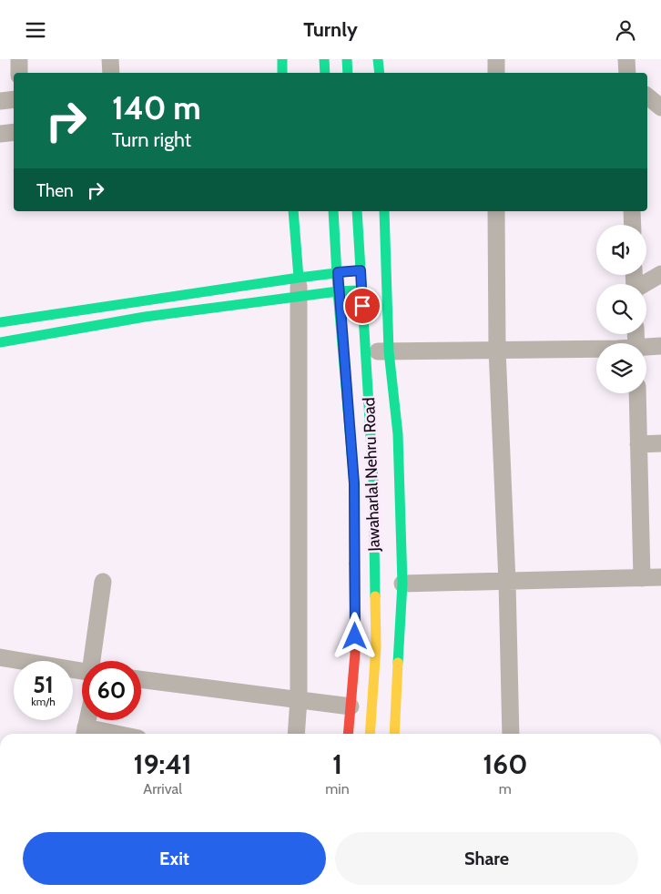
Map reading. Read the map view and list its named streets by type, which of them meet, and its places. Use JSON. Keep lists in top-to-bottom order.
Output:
{
  "streets": {
    "street": ["Jawaharlal Nehru Road"]
  },
  "page": {
    "header": "Turnly",
    "turn": ["140 m", "Turn right"],
    "then": "Then",
    "speed": "51 km/h",
    "limit": "60",
    "eta": [
      "19:41",
      "Arrival",
      "1",
      "min",
      "160",
      "m"
    ],
    "buttons": ["Exit", "Share"]
  }
}
